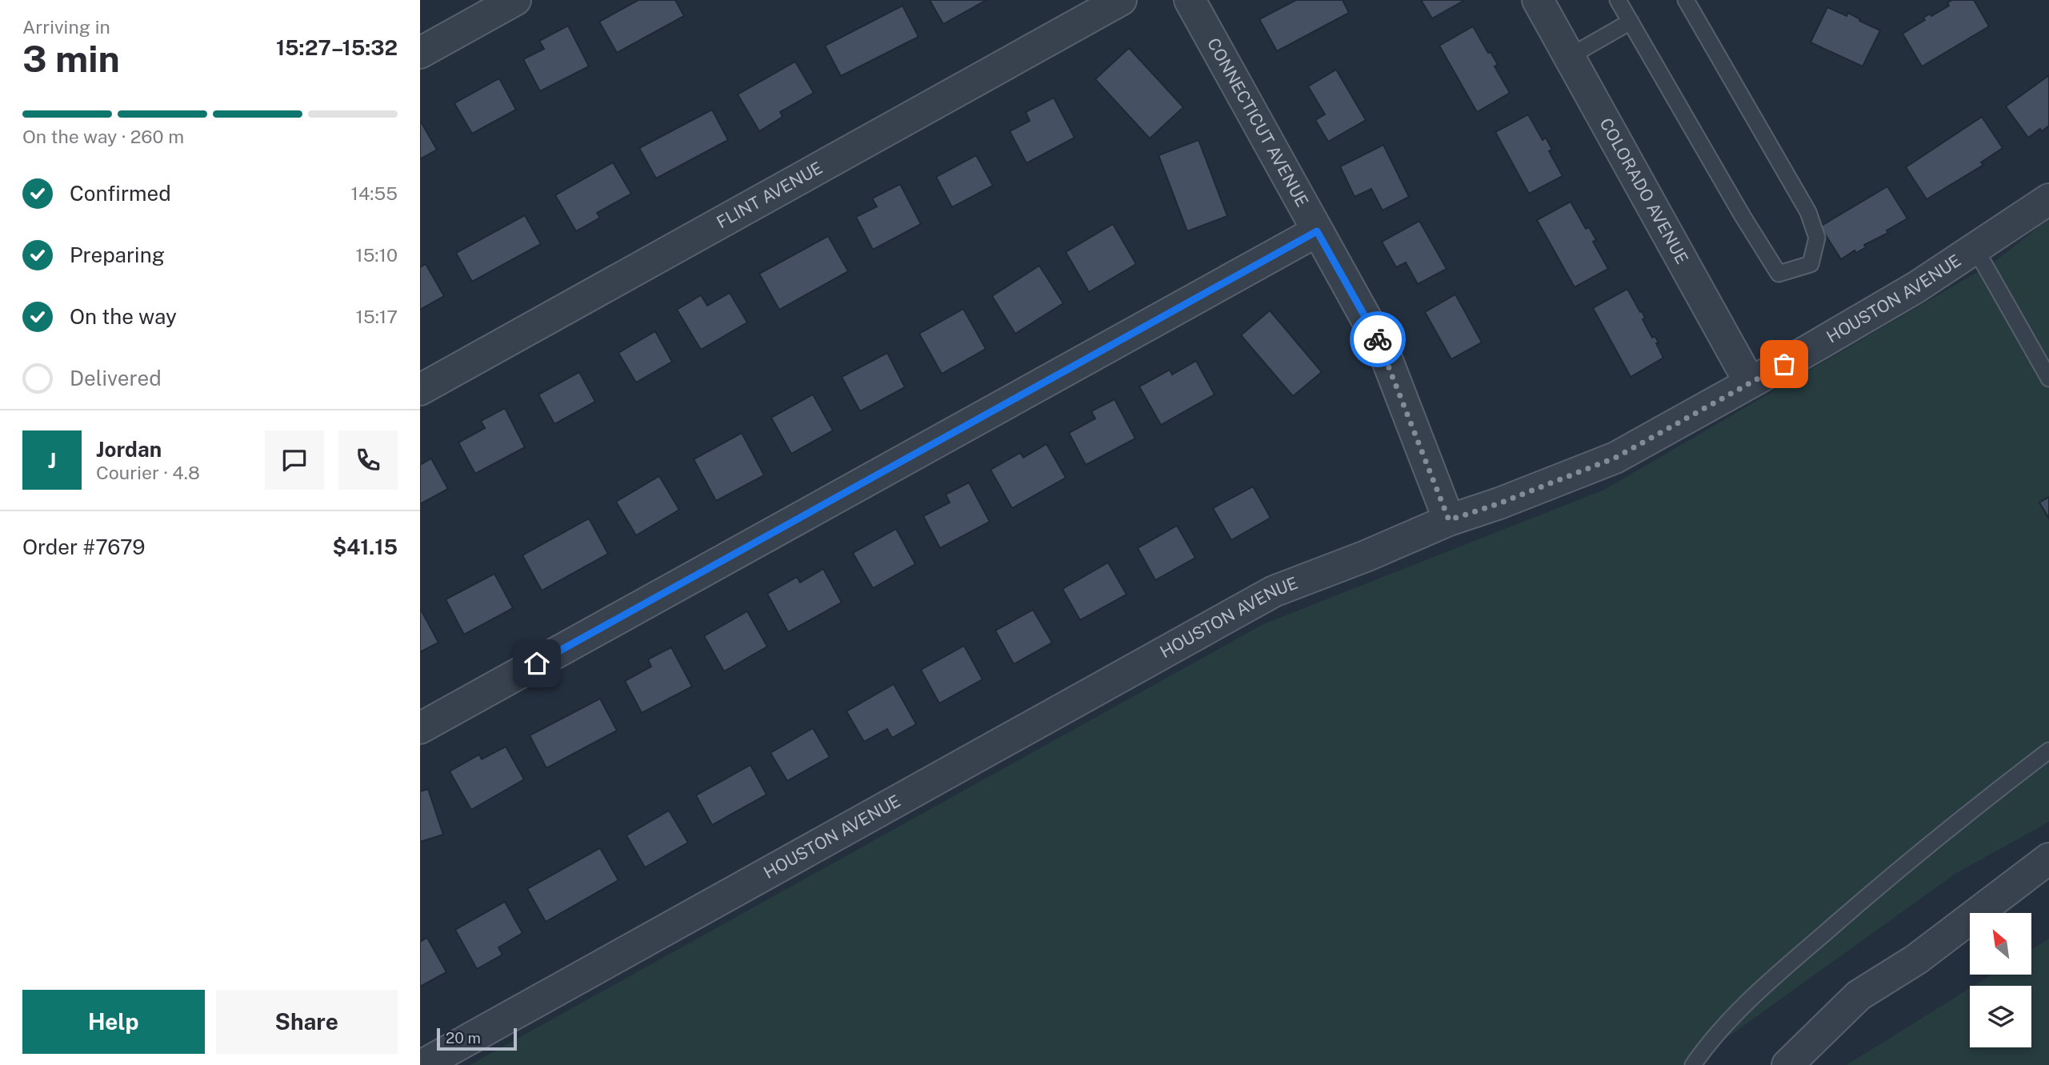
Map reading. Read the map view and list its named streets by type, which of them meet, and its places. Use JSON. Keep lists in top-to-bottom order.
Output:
{
  "streets": {
    "street": [
      "CONNECTICUT AVENUE",
      "COLORADO AVENUE",
      "FLINT AVENUE",
      "HOUSTON AVENUE"
    ]
  },
  "crossings": [
    ["CONNECTICUT AVENUE", "HOUSTON AVENUE"],
    ["COLORADO AVENUE", "HOUSTON AVENUE"]
  ],
  "scale_bar": "20 m",
  "north": "top left",
  "page": {
    "heading": ["3 min", "Arriving in", "15:27–15:32"],
    "panel": [
      "Jordan",
      "Courier · 4.8",
      "Order #7679",
      "$41.15"
    ],
    "bar": "On the way · 260 m",
    "list": [
      ["Confirmed", "14:55"],
      ["Preparing", "15:10"],
      ["On the way", "15:17"],
      "Delivered"
    ],
    "round": "J",
    "buttons": ["Help", "Share"],
    "scale": "20 m"
  }
}
